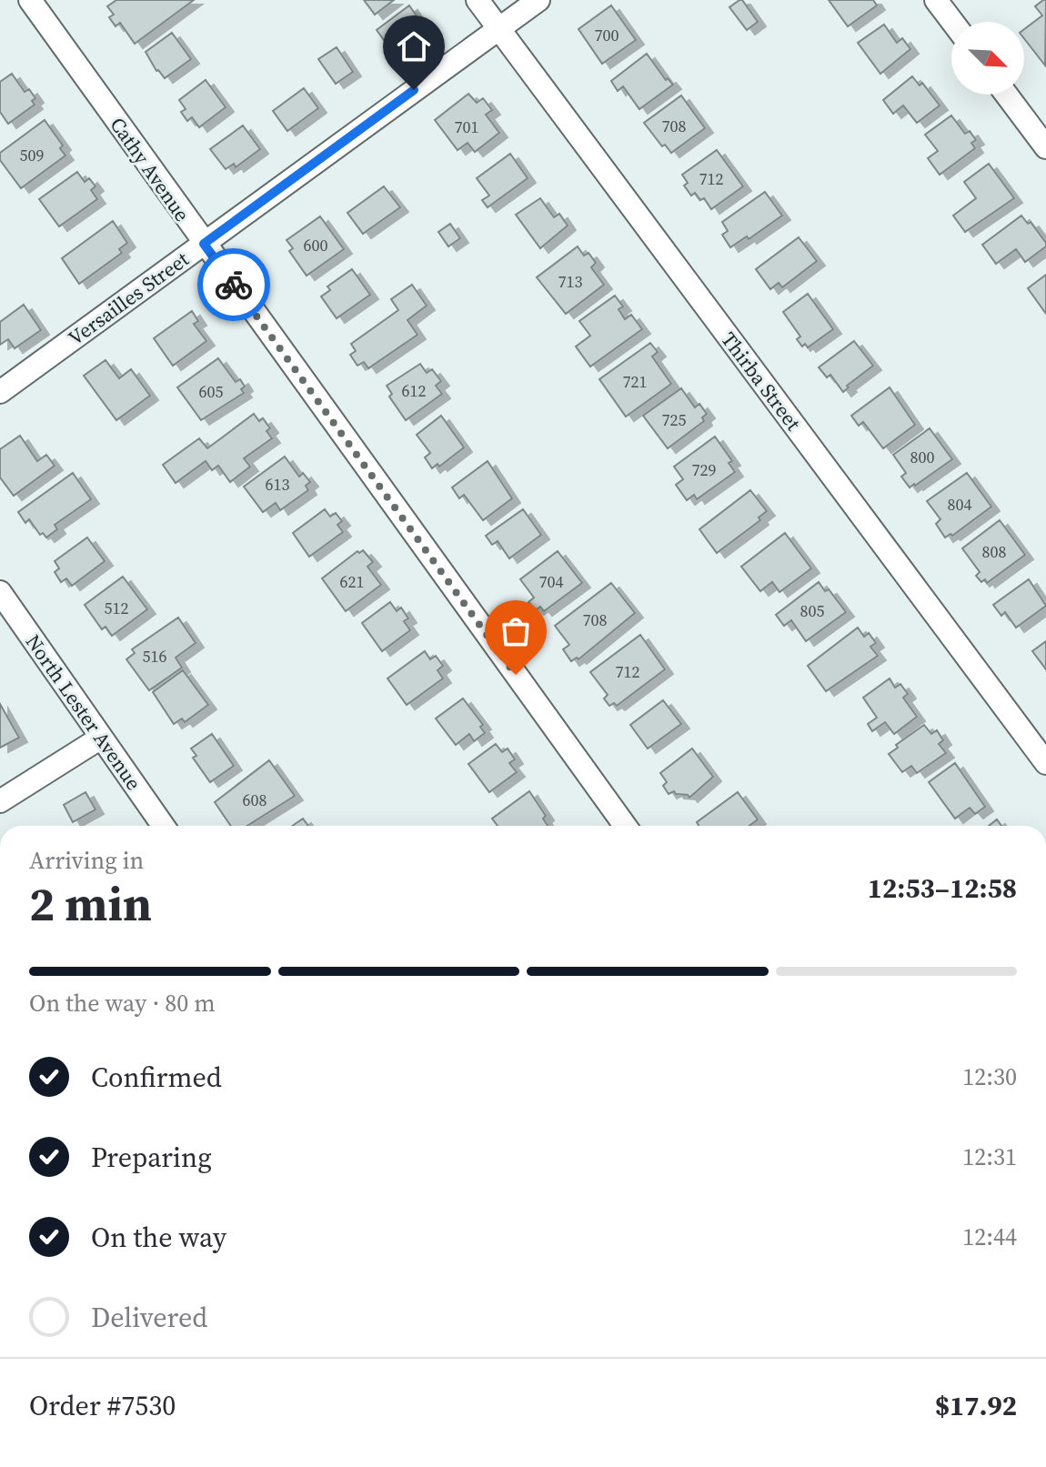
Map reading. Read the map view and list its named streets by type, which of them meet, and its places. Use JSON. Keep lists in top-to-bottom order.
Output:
{
  "streets": {
    "street": [
      "Cathy Avenue",
      "Versailles Street",
      "Thirba Street",
      "North Lester Avenue"
    ]
  },
  "crossings": [
    ["Cathy Avenue", "Versailles Street"],
    ["Versailles Street", "Thirba Street"]
  ],
  "house_numbers": [
    "700",
    "708",
    "701",
    "509",
    "712",
    "600",
    "713",
    "721",
    "612",
    "605",
    "725",
    "800",
    "729",
    "613",
    "804",
    "808",
    "621",
    "704",
    "512",
    "805",
    "708",
    "516",
    "712",
    "608"
  ],
  "north": "bottom right",
  "page": {
    "heading": ["2 min", "Arriving in", "12:53–12:58"],
    "panel": ["Order #7530", "$17.92"],
    "bar": "On the way · 80 m",
    "list": [
      ["Confirmed", "12:30"],
      ["Preparing", "12:31"],
      ["On the way", "12:44"],
      "Delivered"
    ]
  }
}
